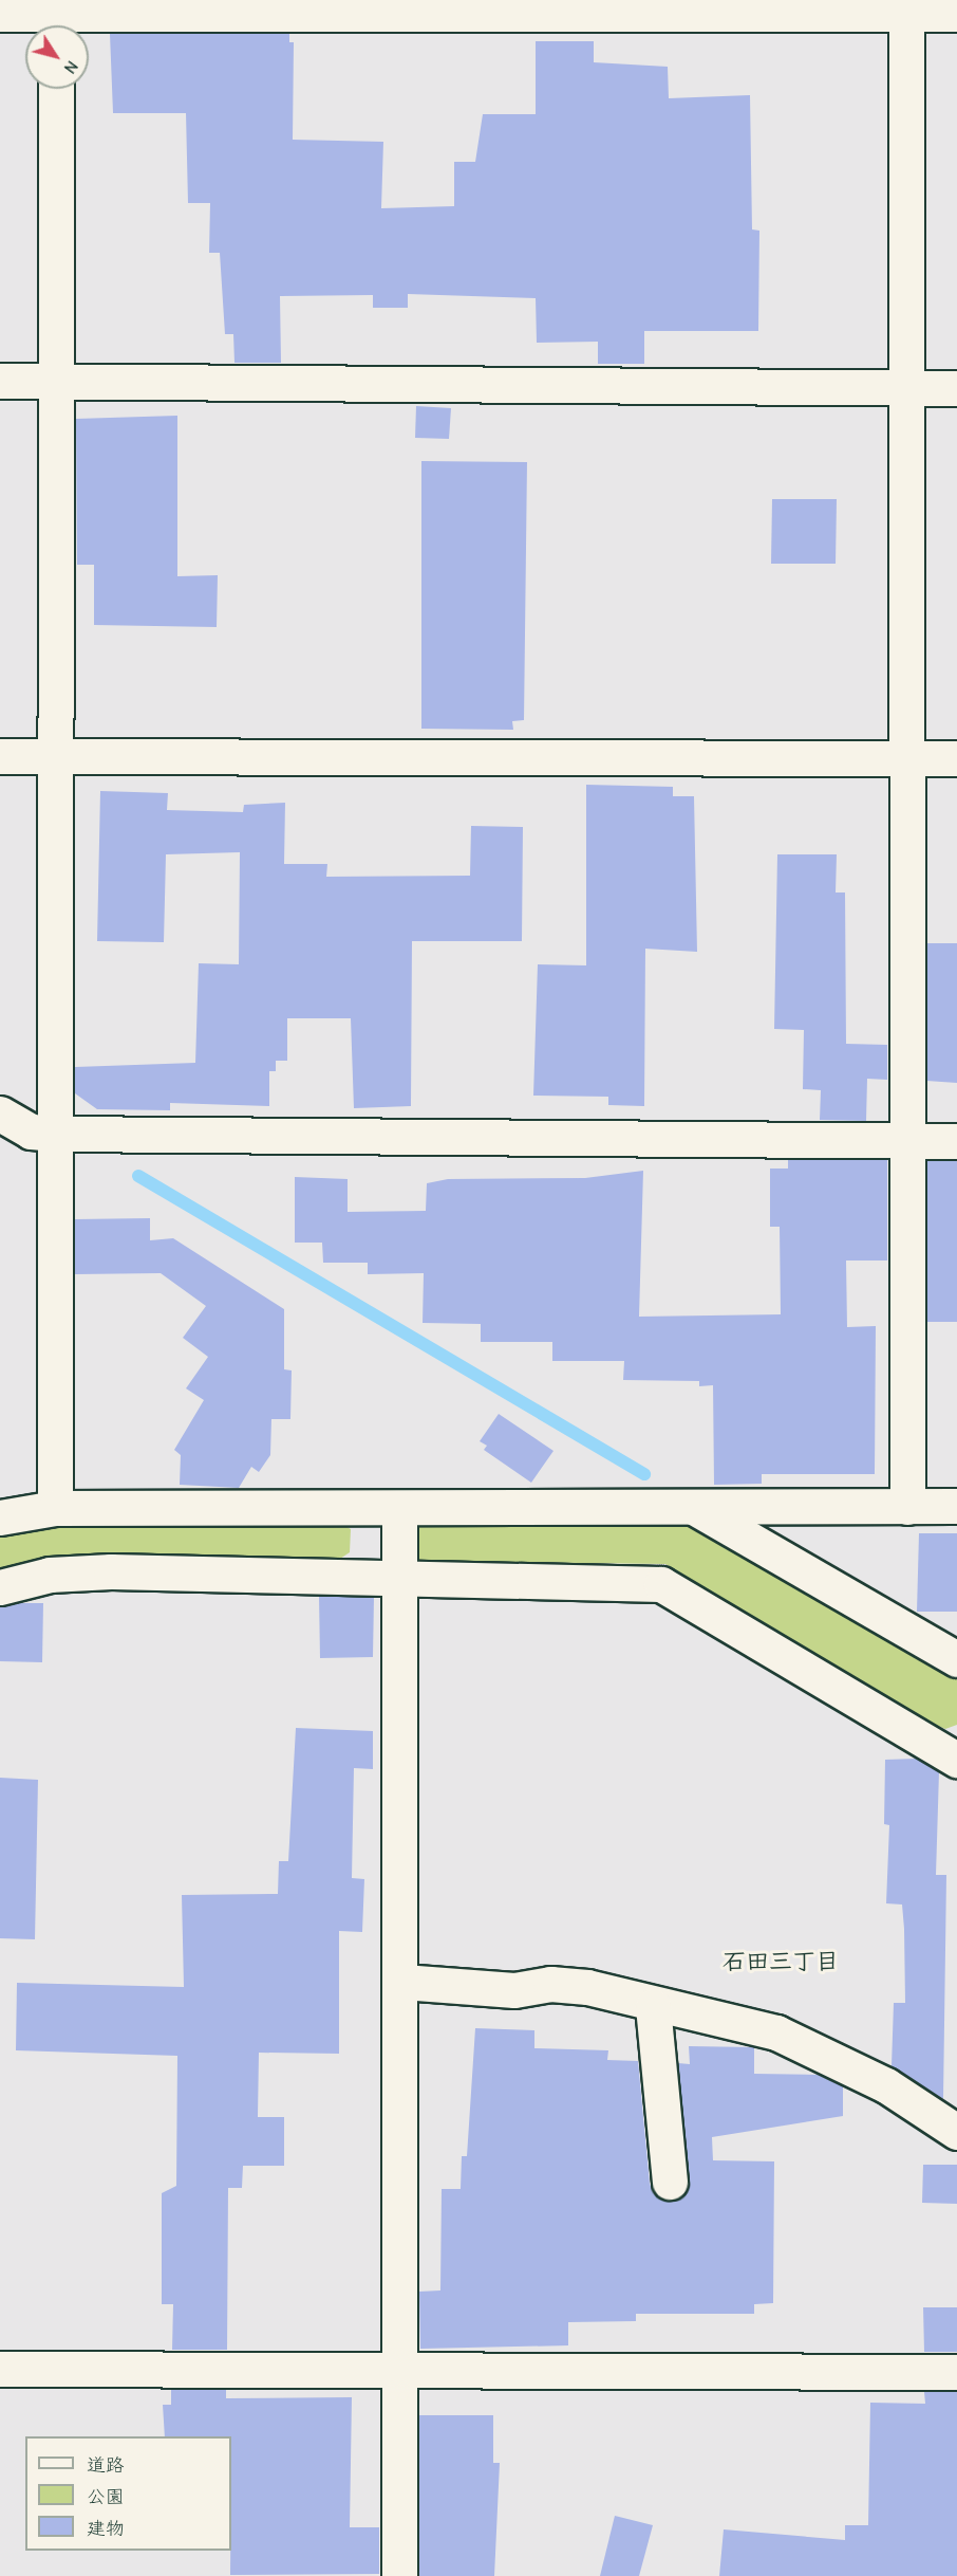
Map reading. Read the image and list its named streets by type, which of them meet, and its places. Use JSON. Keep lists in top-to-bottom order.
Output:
{
  "districts": ["石田三丁目"],
  "legend": ["道路", "公園", "建物"],
  "north": "bottom right"
}
